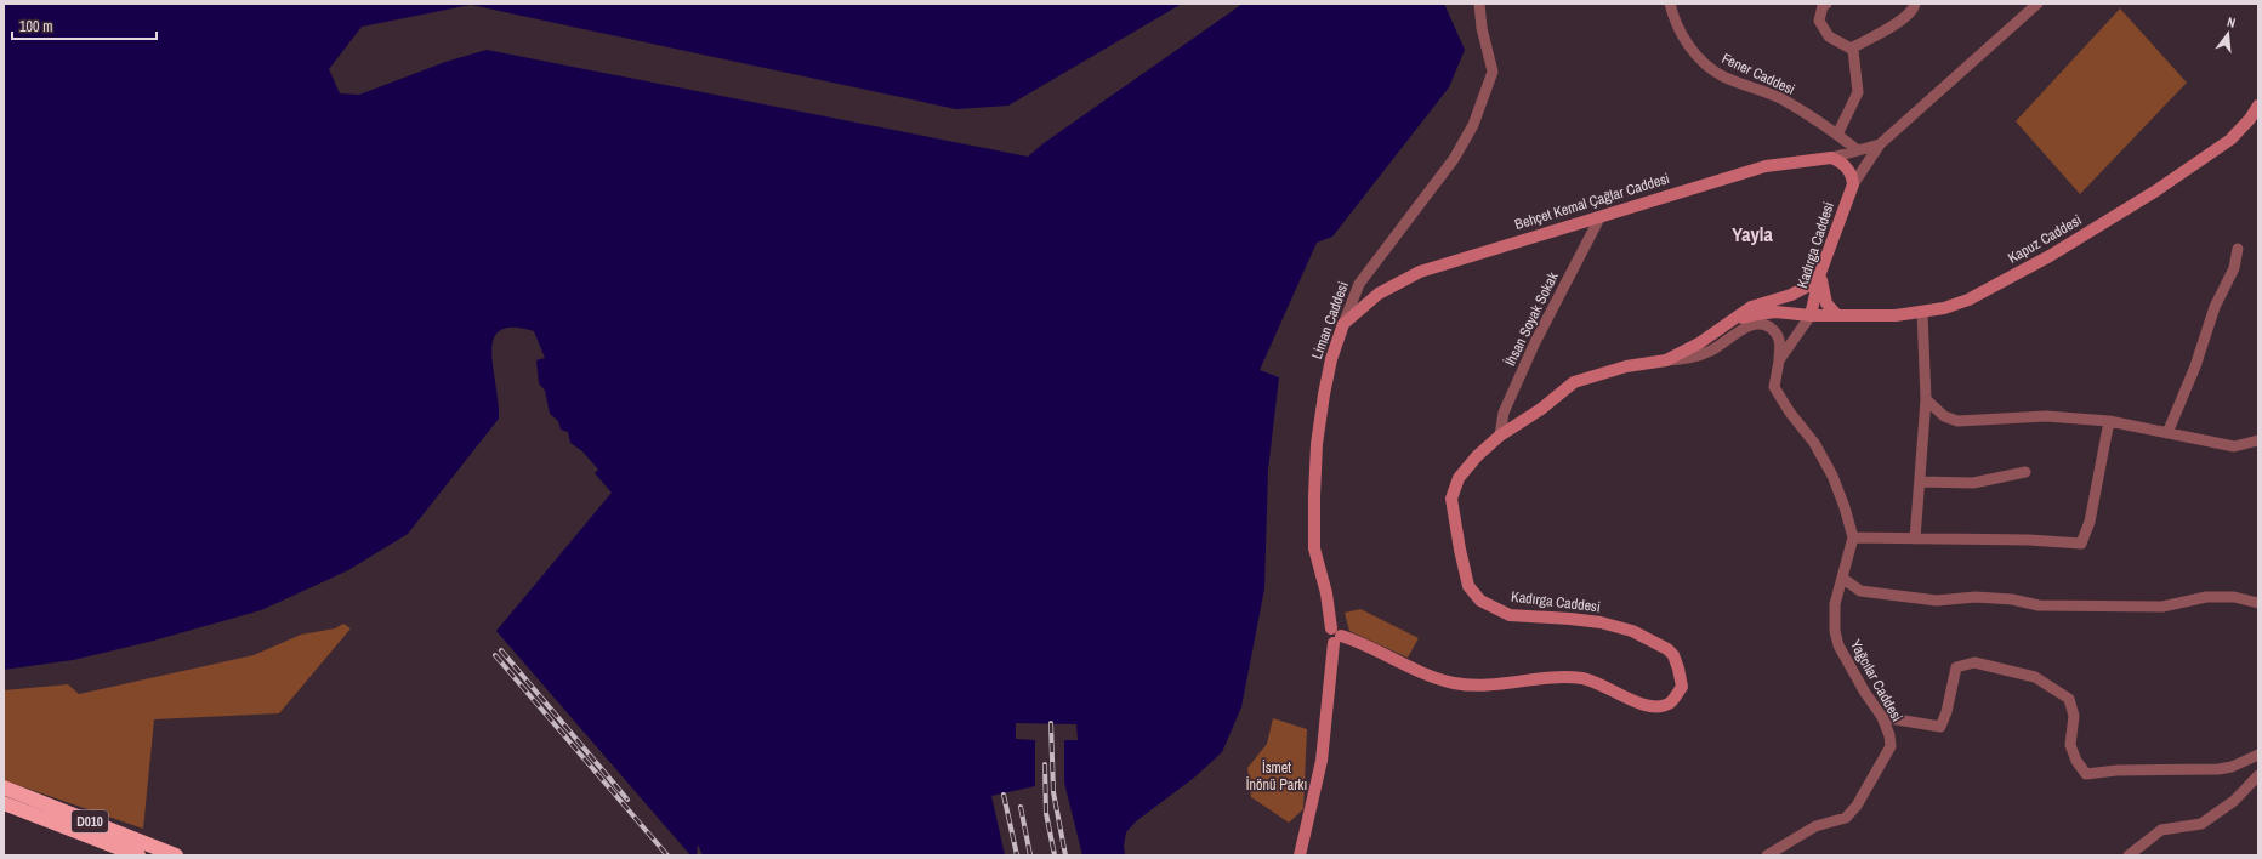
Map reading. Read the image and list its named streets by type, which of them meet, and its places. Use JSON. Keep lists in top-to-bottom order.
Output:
{
  "streets": {
    "highway": ["D010"],
    "main road": [
      "Behçet Kemal Çağlar Caddesi",
      "Kapuz Caddesi",
      "Kadırga Caddesi",
      "Liman Caddesi"
    ],
    "street": ["Fener Caddesi", "İhsan Soyak Sokak", "Yağcılar Caddesi"]
  },
  "crossings": [
    ["Behçet Kemal Çağlar Caddesi", "İhsan Soyak Sokak"],
    ["Behçet Kemal Çağlar Caddesi", "Liman Caddesi"],
    ["Kapuz Caddesi", "Kadırga Caddesi"],
    ["Kadırga Caddesi", "İhsan Soyak Sokak"],
    ["Kadırga Caddesi", "Liman Caddesi"]
  ],
  "districts": ["Yayla"],
  "parks": ["İsmet İnönü Parkı"],
  "scale_bar": "100 m",
  "north": "top"
}
